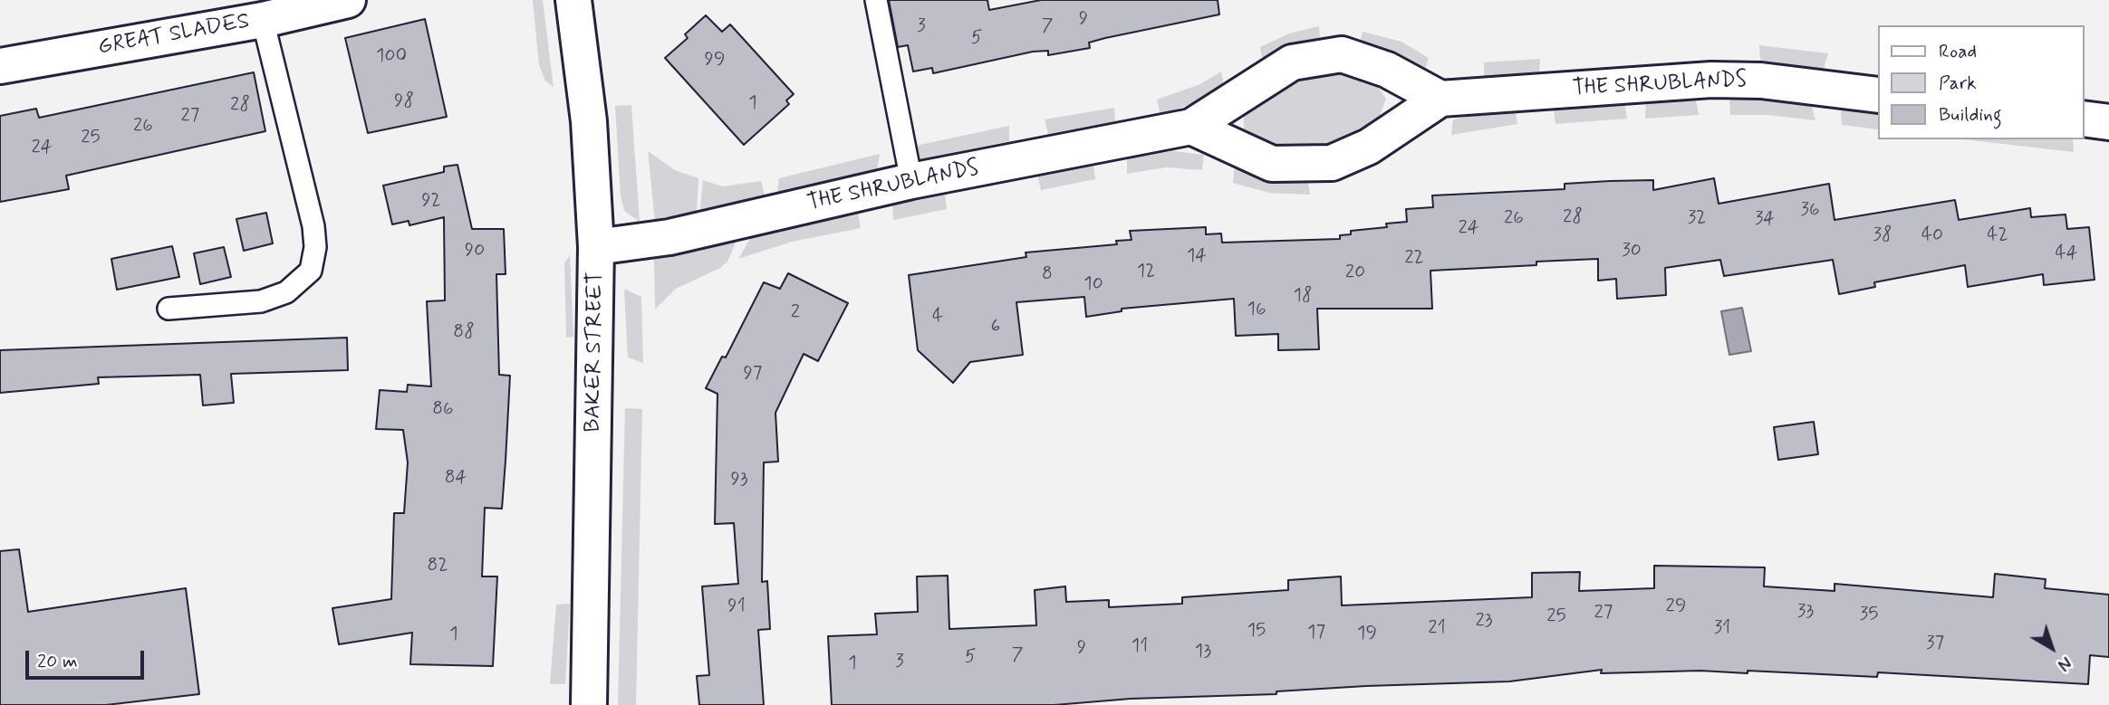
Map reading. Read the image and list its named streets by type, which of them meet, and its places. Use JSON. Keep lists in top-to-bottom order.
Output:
{
  "streets": {
    "street": ["GREAT SLADES", "THE SHRUBLANDS", "BAKER STREET"]
  },
  "crossings": [
    ["THE SHRUBLANDS", "BAKER STREET"]
  ],
  "house_numbers": [
    "9",
    "3",
    "7",
    "5",
    "100",
    "99",
    "98",
    "1",
    "28",
    "27",
    "26",
    "25",
    "24",
    "92",
    "36",
    "28",
    "26",
    "32",
    "34",
    "24",
    "38",
    "40",
    "42",
    "90",
    "30",
    "44",
    "14",
    "22",
    "12",
    "20",
    "8",
    "10",
    "18",
    "16",
    "2",
    "4",
    "6",
    "88",
    "97",
    "86",
    "84",
    "93",
    "82",
    "91",
    "29",
    "33",
    "27",
    "35",
    "25",
    "23",
    "21",
    "31",
    "15",
    "17",
    "19",
    "1",
    "37",
    "11",
    "9",
    "13",
    "7",
    "5",
    "3",
    "1"
  ],
  "legend": ["Road", "Park", "Building"],
  "scale_bar": "20 m",
  "north": "bottom right"
}
